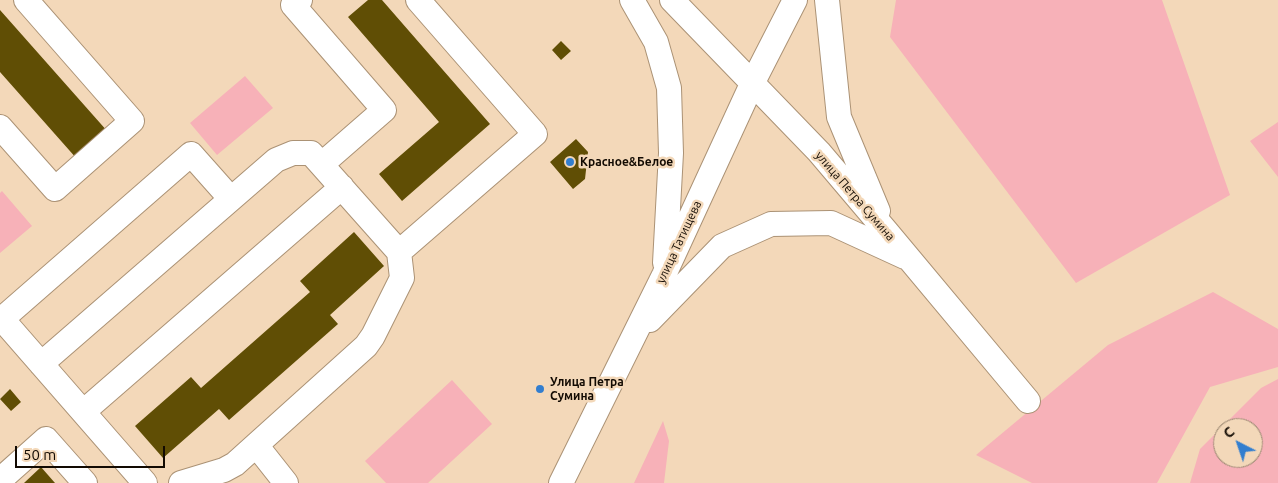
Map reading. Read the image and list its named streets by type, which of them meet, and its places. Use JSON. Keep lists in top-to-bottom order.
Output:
{
  "streets": {
    "street": ["улица Петра Сумина", "улица Татищева"]
  },
  "crossings": [
    ["улица Петра Сумина", "улица Татищева"]
  ],
  "places": ["Красное&Белое", "Улица Петра Сумина"],
  "scale_bar": "50 m",
  "north": "top left"
}
